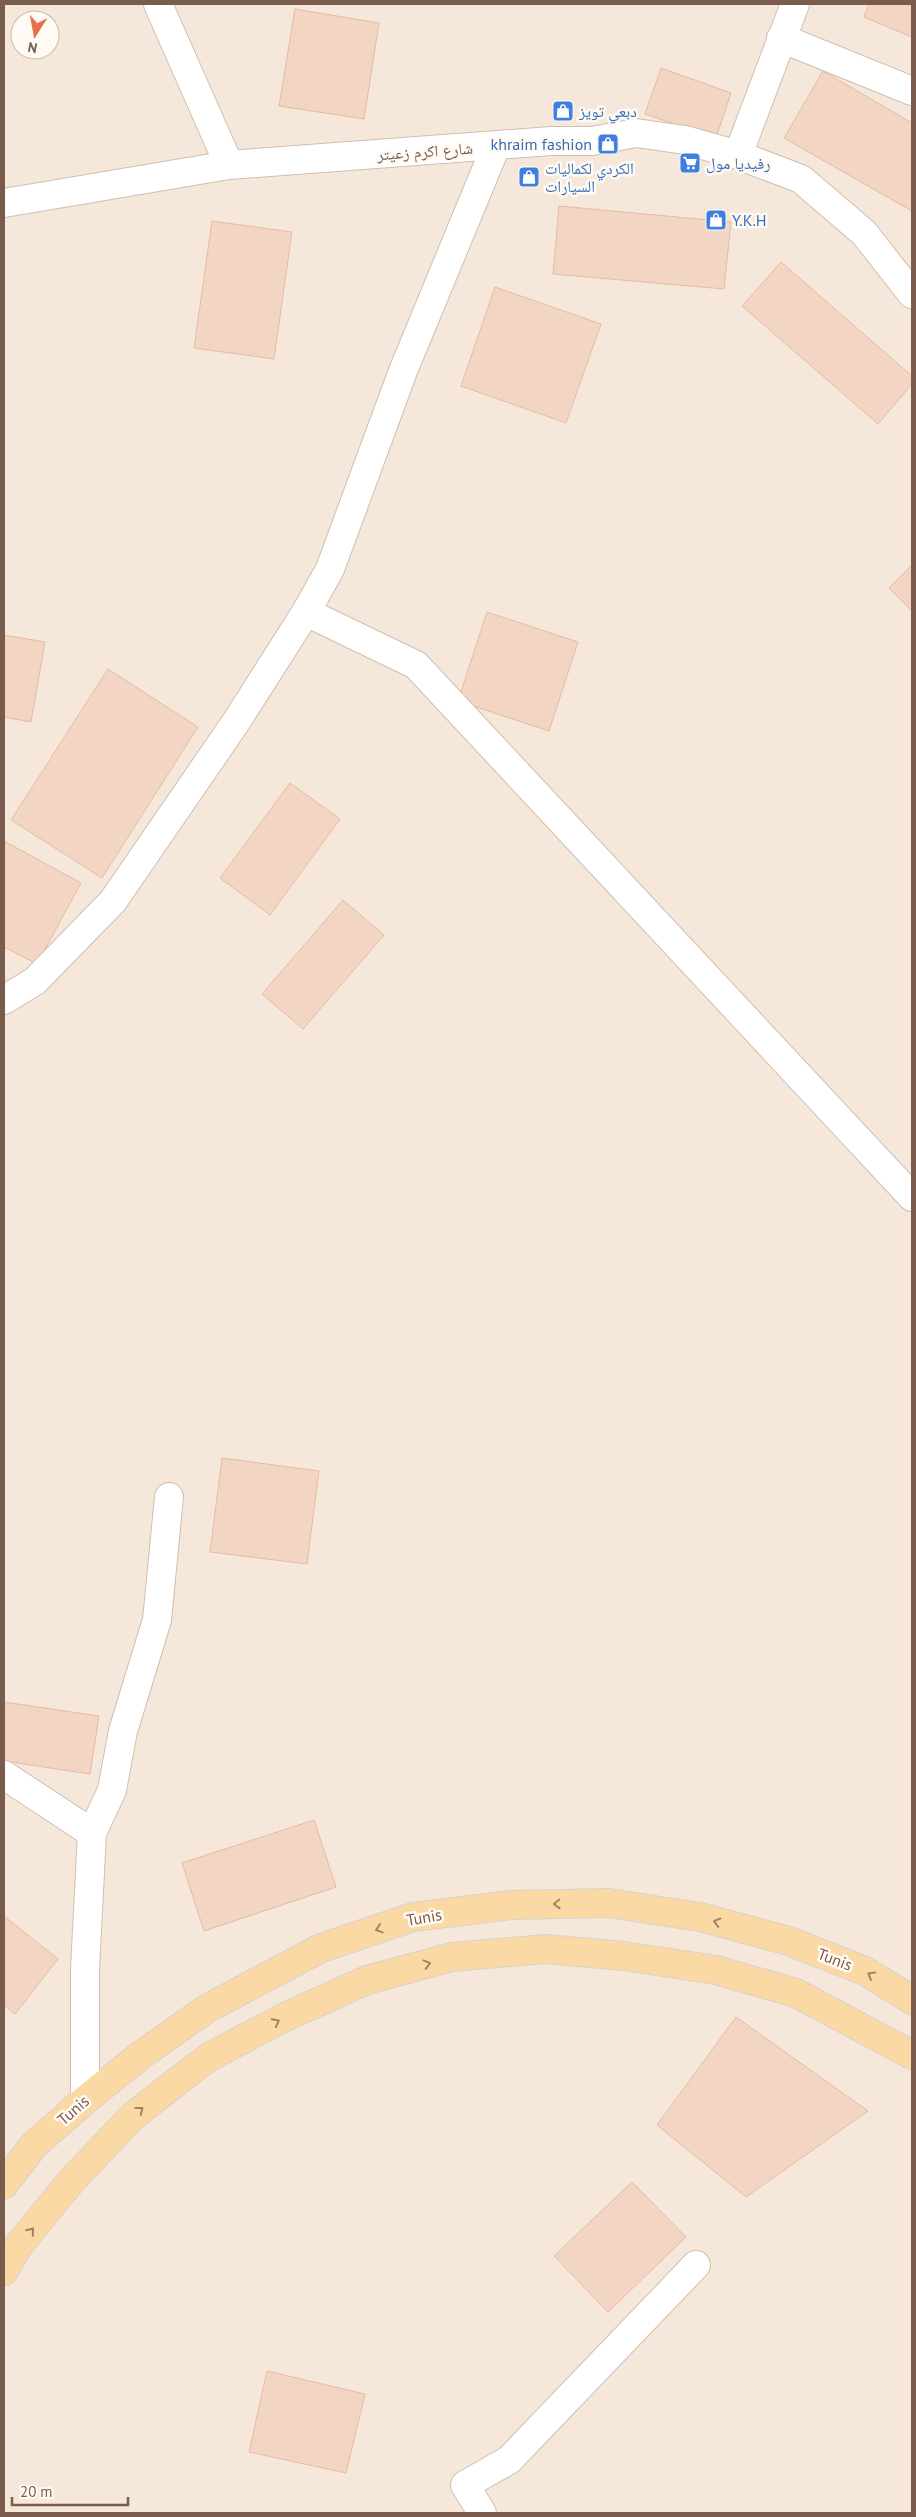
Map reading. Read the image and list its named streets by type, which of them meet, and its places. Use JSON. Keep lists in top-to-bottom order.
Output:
{
  "streets": {
    "main road": ["Tunis"],
    "street": ["شارع اكرم زعيتر"]
  },
  "one_way": ["Tunis"],
  "places": {
    "shop": [
      "دبعي تويز",
      "khraim fashion",
      "الكردي لكماليات السيارات",
      "Y.K.H"
    ],
    "supermarket": ["رفيديا مول"]
  },
  "scale_bar": "20 m",
  "north": "bottom"
}
